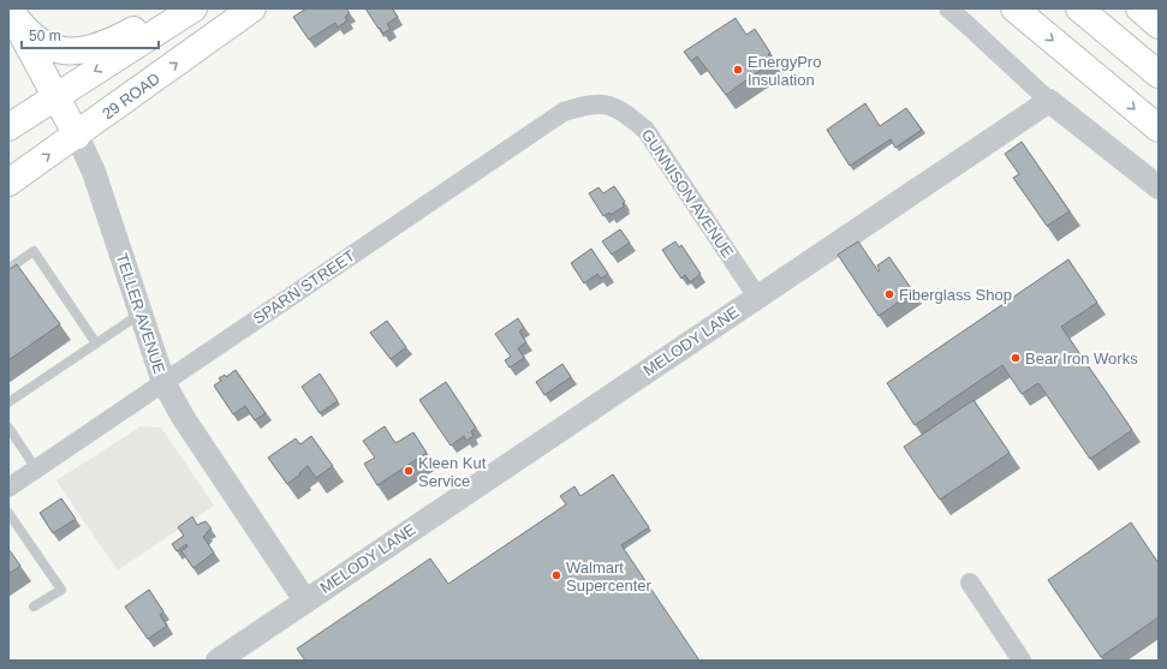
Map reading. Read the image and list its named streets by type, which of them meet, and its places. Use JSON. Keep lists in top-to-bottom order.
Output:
{
  "streets": {
    "main road": ["29 ROAD", "TELLER AVENUE"],
    "street": ["GUNNISON AVENUE", "SPARN STREET", "MELODY LANE"]
  },
  "crossings": [
    ["29 ROAD", "TELLER AVENUE"],
    ["GUNNISON AVENUE", "SPARN STREET"],
    ["GUNNISON AVENUE", "MELODY LANE"],
    ["SPARN STREET", "TELLER AVENUE"],
    ["TELLER AVENUE", "MELODY LANE"]
  ],
  "places": [
    "EnergyPro Insulation",
    "Fiberglass Shop",
    "Bear Iron Works",
    "Kleen Kut Service",
    "Walmart Supercenter"
  ],
  "scale_bar": "50 m"
}
